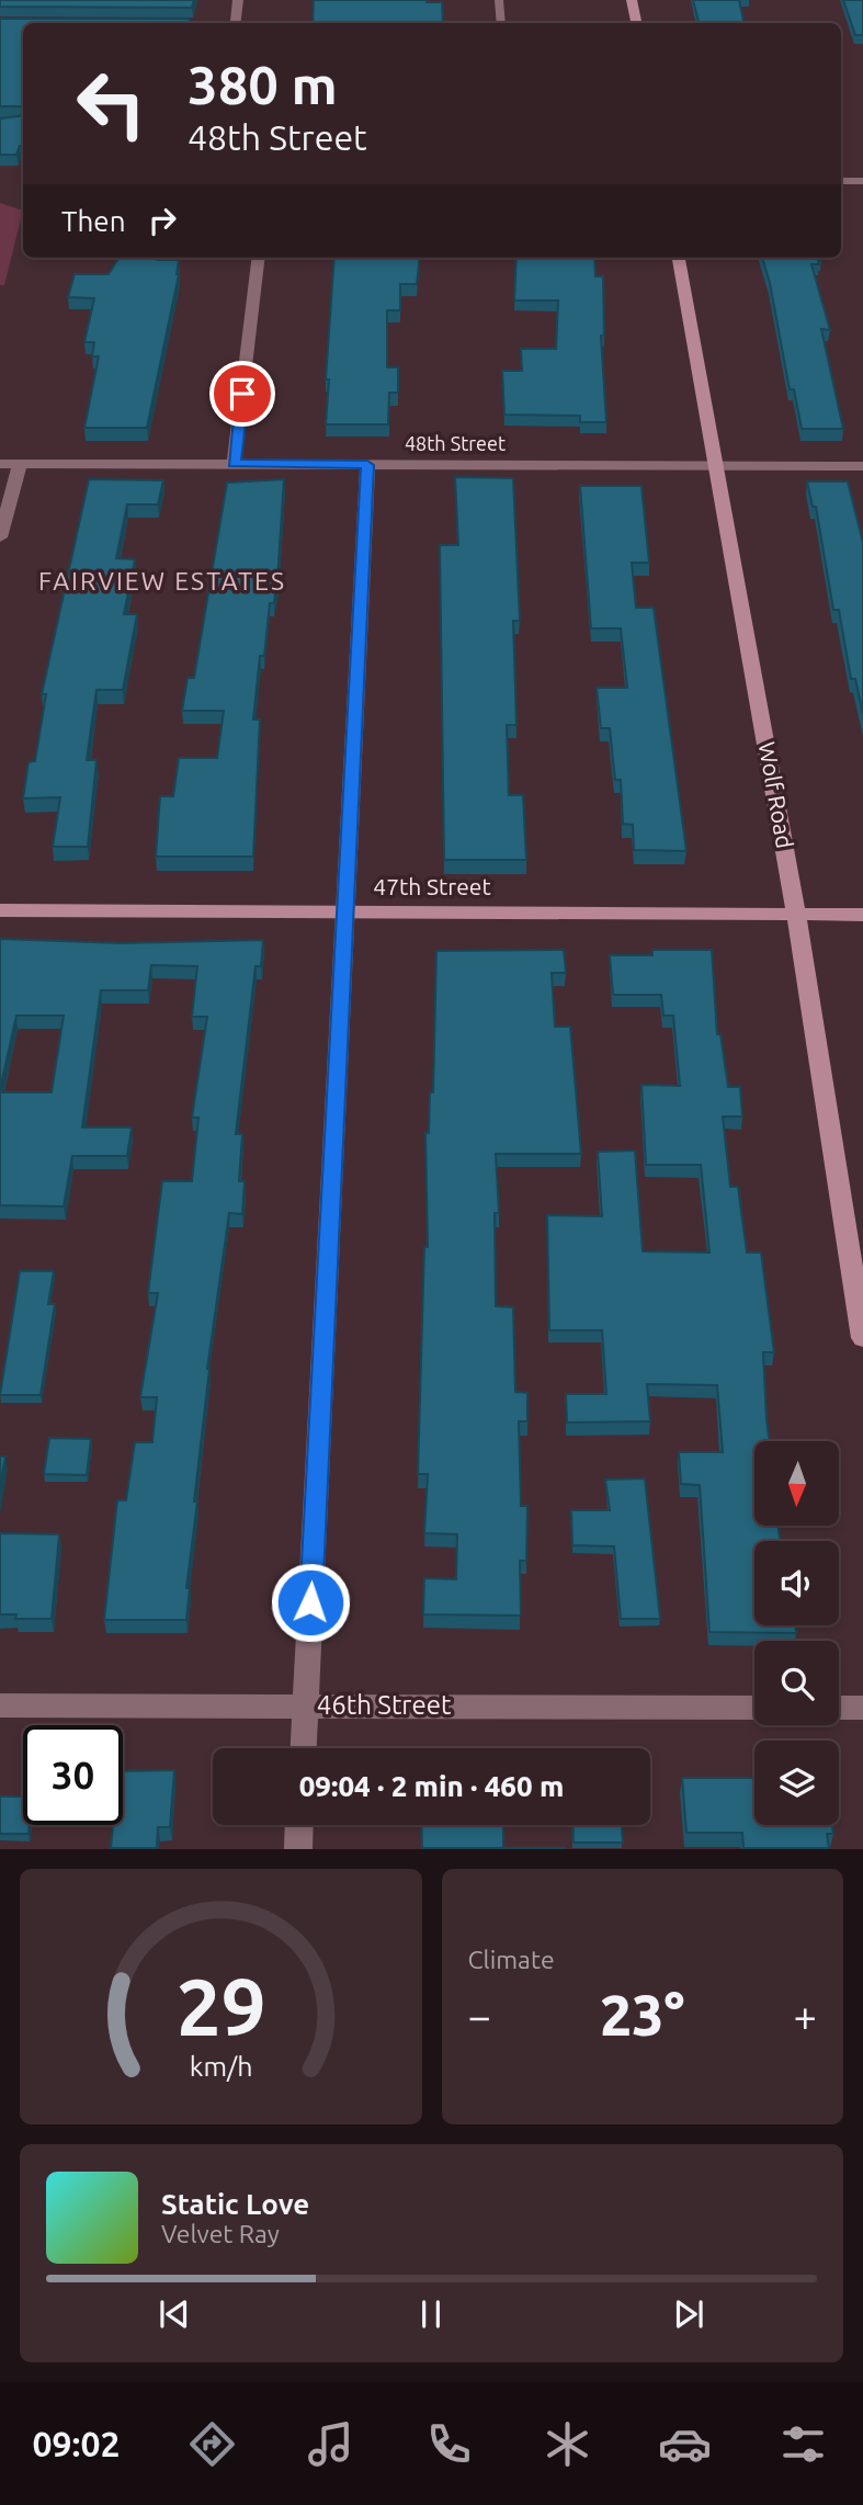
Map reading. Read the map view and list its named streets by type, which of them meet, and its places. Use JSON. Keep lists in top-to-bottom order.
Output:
{
  "streets": {
    "main road": ["Wolf Road", "47th Street"],
    "street": ["48th Street", "46th Street"]
  },
  "crossings": [
    ["48th Street", "Wolf Road"],
    ["Wolf Road", "47th Street"]
  ],
  "districts": ["FAIRVIEW ESTATES"],
  "north": "bottom",
  "page": {
    "turn": ["380 m", "48th Street"],
    "then": "Then",
    "limit": "30",
    "trip": "09:04 · 2 min · 460 m",
    "tile": "Climate",
    "heat": ["−", "23°", "+"],
    "song": ["Static Love", "Velvet Ray"],
    "tabs": "09:02",
    "gauge": ["29", "km/h"]
  }
}
